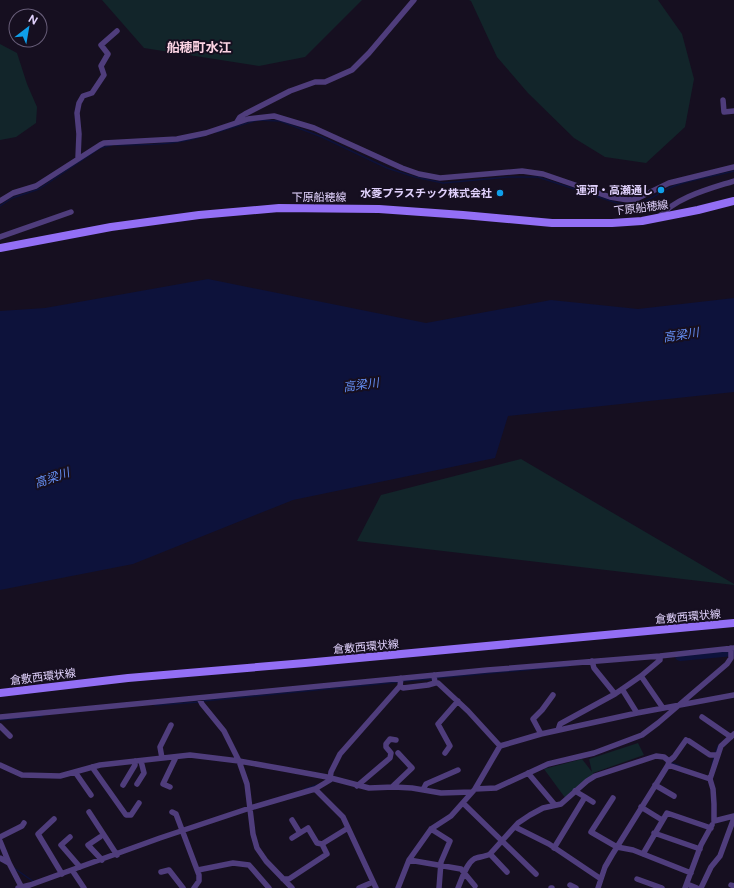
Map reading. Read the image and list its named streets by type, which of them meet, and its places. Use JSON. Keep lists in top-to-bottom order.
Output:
{
  "streets": {
    "main road": ["下原船穂線", "倉敷西環状線"]
  },
  "districts": ["船穂町水江"],
  "water": ["高梁川"],
  "places": ["運河・高瀬通し", "水菱プラスチック株式会社"],
  "north": "top right"
}
